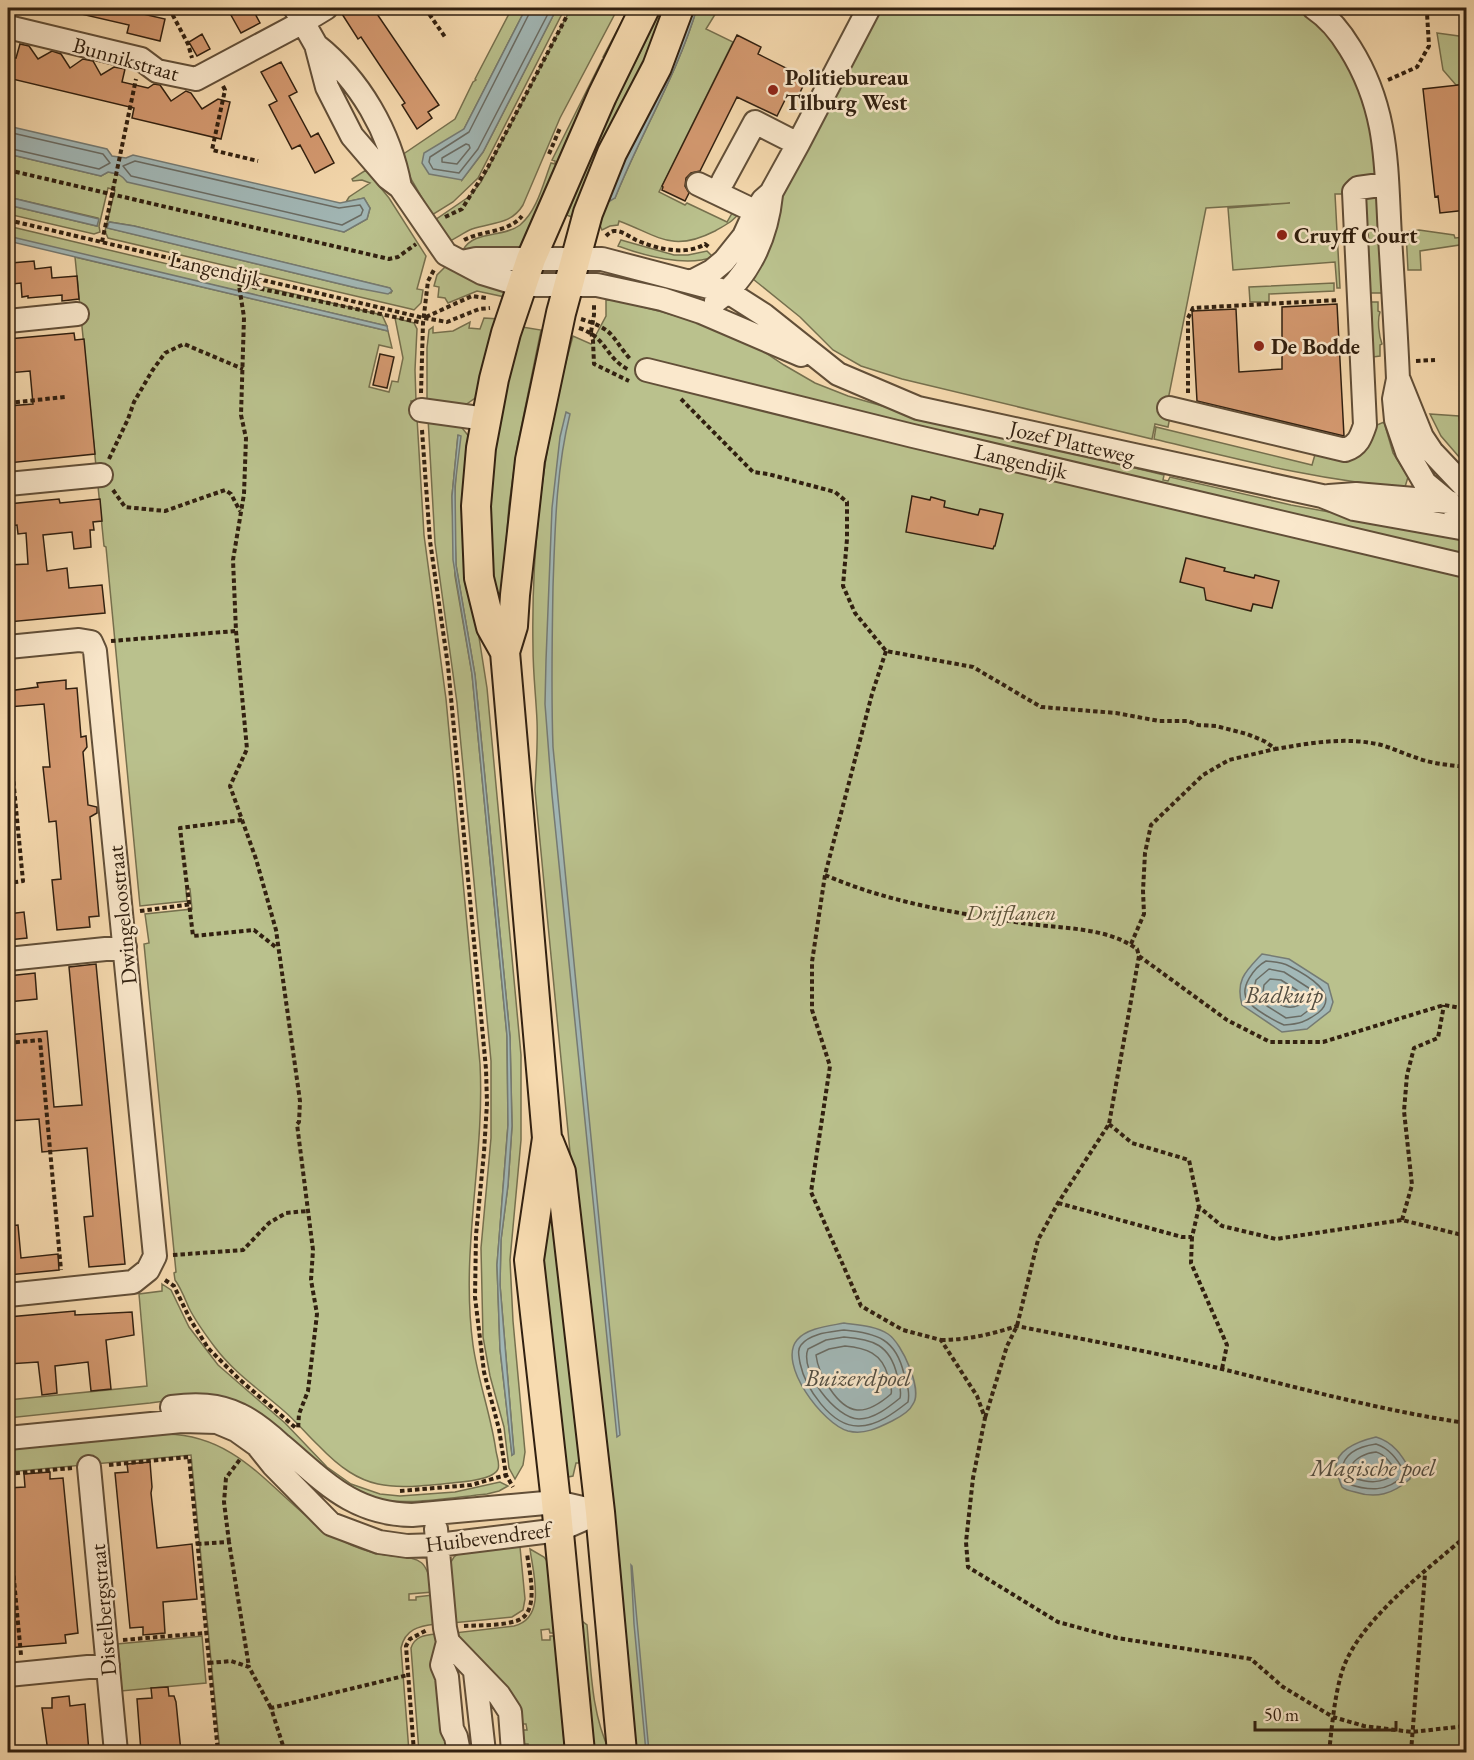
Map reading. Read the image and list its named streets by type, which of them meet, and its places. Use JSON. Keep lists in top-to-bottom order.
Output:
{
  "streets": {
    "street": [
      "Bunnikstraat",
      "Langendijk",
      "Jozef Platteweg",
      "Dwingeloostraat",
      "Huibevendreef",
      "Distelbergstraat"
    ]
  },
  "water": ["Badkuip", "Buizerdpoel", "Magische poel"],
  "parks": ["Drijflanen"],
  "places": ["Politiebureau Tilburg West", "Cruyff Court", "De Bodde"],
  "scale_bar": "50 m"
}
